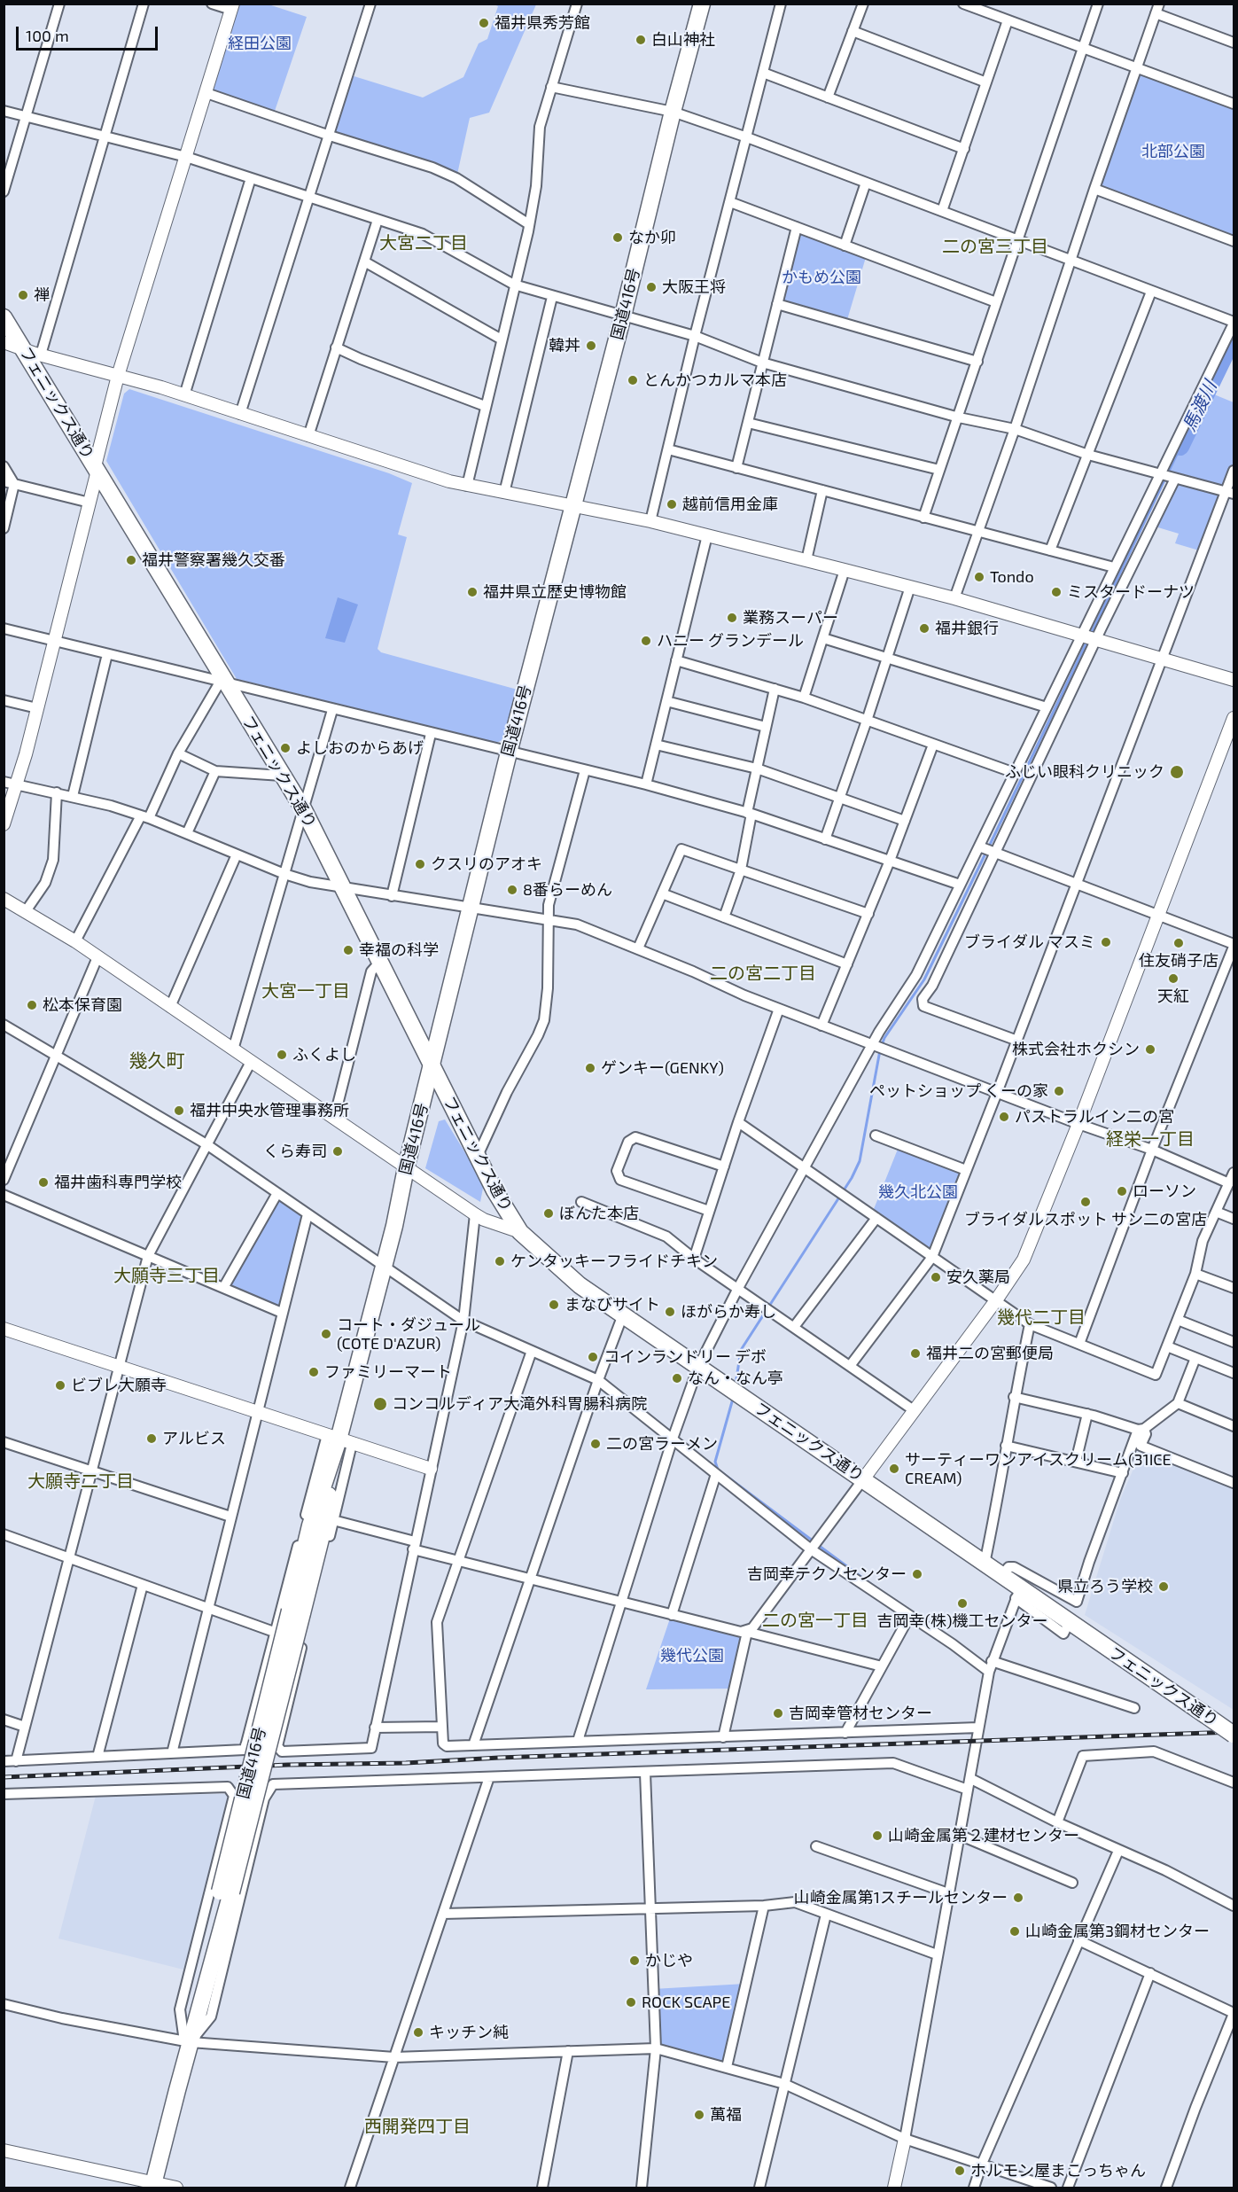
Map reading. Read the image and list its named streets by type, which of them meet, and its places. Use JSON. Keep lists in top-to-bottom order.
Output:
{
  "streets": {
    "main road": ["国道416号", "フェニックス通り"]
  },
  "crossings": [
    ["国道416号", "フェニックス通り"]
  ],
  "districts": [
    "大宮二丁目",
    "二の宮三丁目",
    "二の宮二丁目",
    "大宮一丁目",
    "幾久町",
    "経栄一丁目",
    "大願寺三丁目",
    "幾代二丁目",
    "大願寺二丁目",
    "二の宮一丁目",
    "西開発四丁目"
  ],
  "water": ["馬渡川"],
  "parks": [
    "経田公園",
    "北部公園",
    "かもめ公園",
    "幾久北公園",
    "幾代公園"
  ],
  "places": [
    "福井県秀芳館",
    "白山神社",
    "なか卯",
    "大阪王将",
    "禅",
    "韓丼",
    "とんかつカルマ本店",
    "越前信用金庫",
    "福井警察署幾久交番",
    "Tondo",
    "福井県立歴史博物館",
    "ミスタードーナツ",
    "業務スーパー",
    "福井銀行",
    "ハニー グランデール",
    "よしおのからあげ",
    "ふじい眼科クリニック",
    "クスリのアオキ",
    "8番らーめん",
    "ブライダル マスミ",
    "住友硝子店",
    "幸福の科学",
    "天紅",
    "松本保育園",
    "株式会社ホクシン",
    "ふくよし",
    "ゲンキー(GENKY)",
    "ペットショップ くーの家",
    "福井中央水管理事務所",
    "パストラルイン二の宮",
    "くら寿司",
    "福井歯科専門学校",
    "ローソン",
    "ブライダルスポット サン二の宮店",
    "ぼんた本店",
    "ケンタッキーフライドチキン",
    "安久薬局",
    "まなびサイト",
    "ほがらか寿し",
    "コート・ダジュール (COTE D'AZUR)",
    "福井二の宮郵便局",
    "コインランドリー デボ",
    "ファミリーマート",
    "なん・なん亭",
    "ビブレ大願寺",
    "コンコルディア大滝外科胃腸科病院",
    "アルビス",
    "二の宮ラーメン",
    "サーティーワンアイスクリーム(31ICE CREAM)",
    "吉岡幸テクノセンター",
    "県立ろう学校",
    "吉岡幸(株)機工センター",
    "吉岡幸管材センター",
    "山崎金属第２建材センター",
    "山崎金属第1スチールセンター",
    "山崎金属第3鋼材センター",
    "かじや",
    "ROCK SCAPE",
    "キッチン純",
    "萬福",
    "ホルモン屋まこっちゃん"
  ],
  "scale_bar": "100 m"
}
